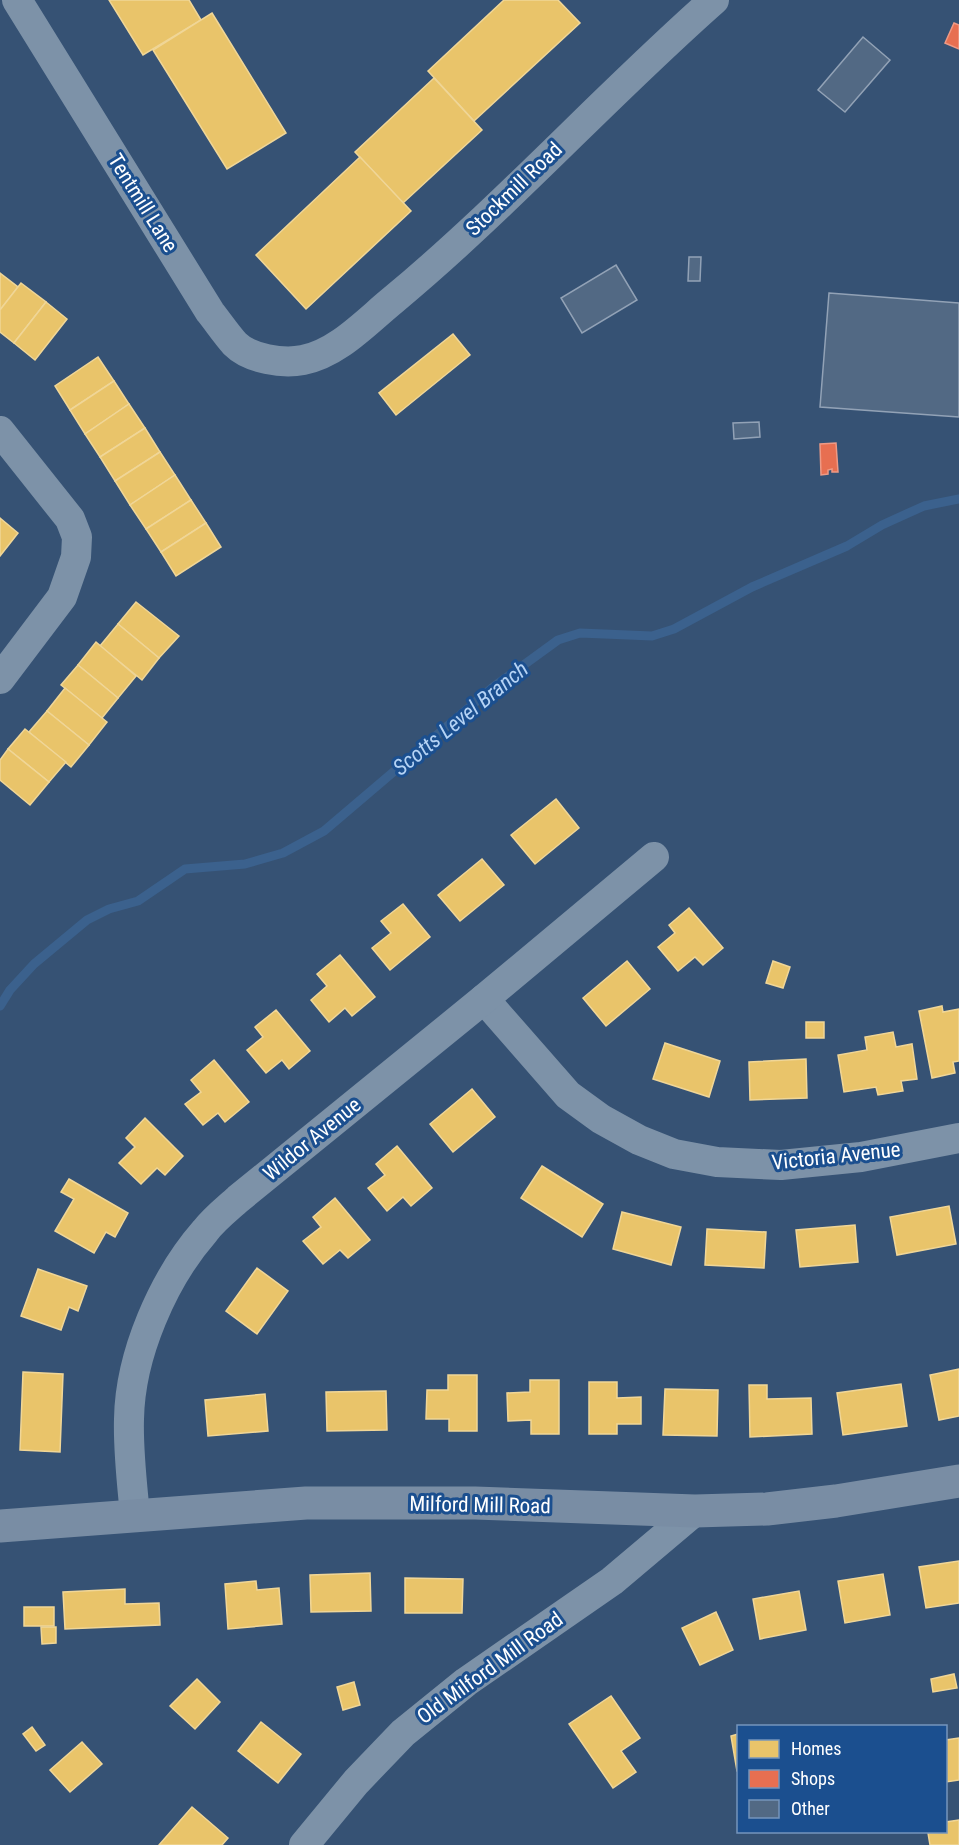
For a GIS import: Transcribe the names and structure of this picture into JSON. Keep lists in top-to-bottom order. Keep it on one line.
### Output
{"streets":{"main road":["Milford Mill Road"],"street":["Stockmill Road","Tentmill Lane","Wildor Avenue","Victoria Avenue","Old Milford Mill Road"]},"crossings":[["Stockmill Road","Tentmill Lane"],["Wildor Avenue","Victoria Avenue"],["Wildor Avenue","Milford Mill Road"],["Milford Mill Road","Old Milford Mill Road"]],"water":["Scotts Level Branch"],"legend":["Homes","Shops","Other"]}
